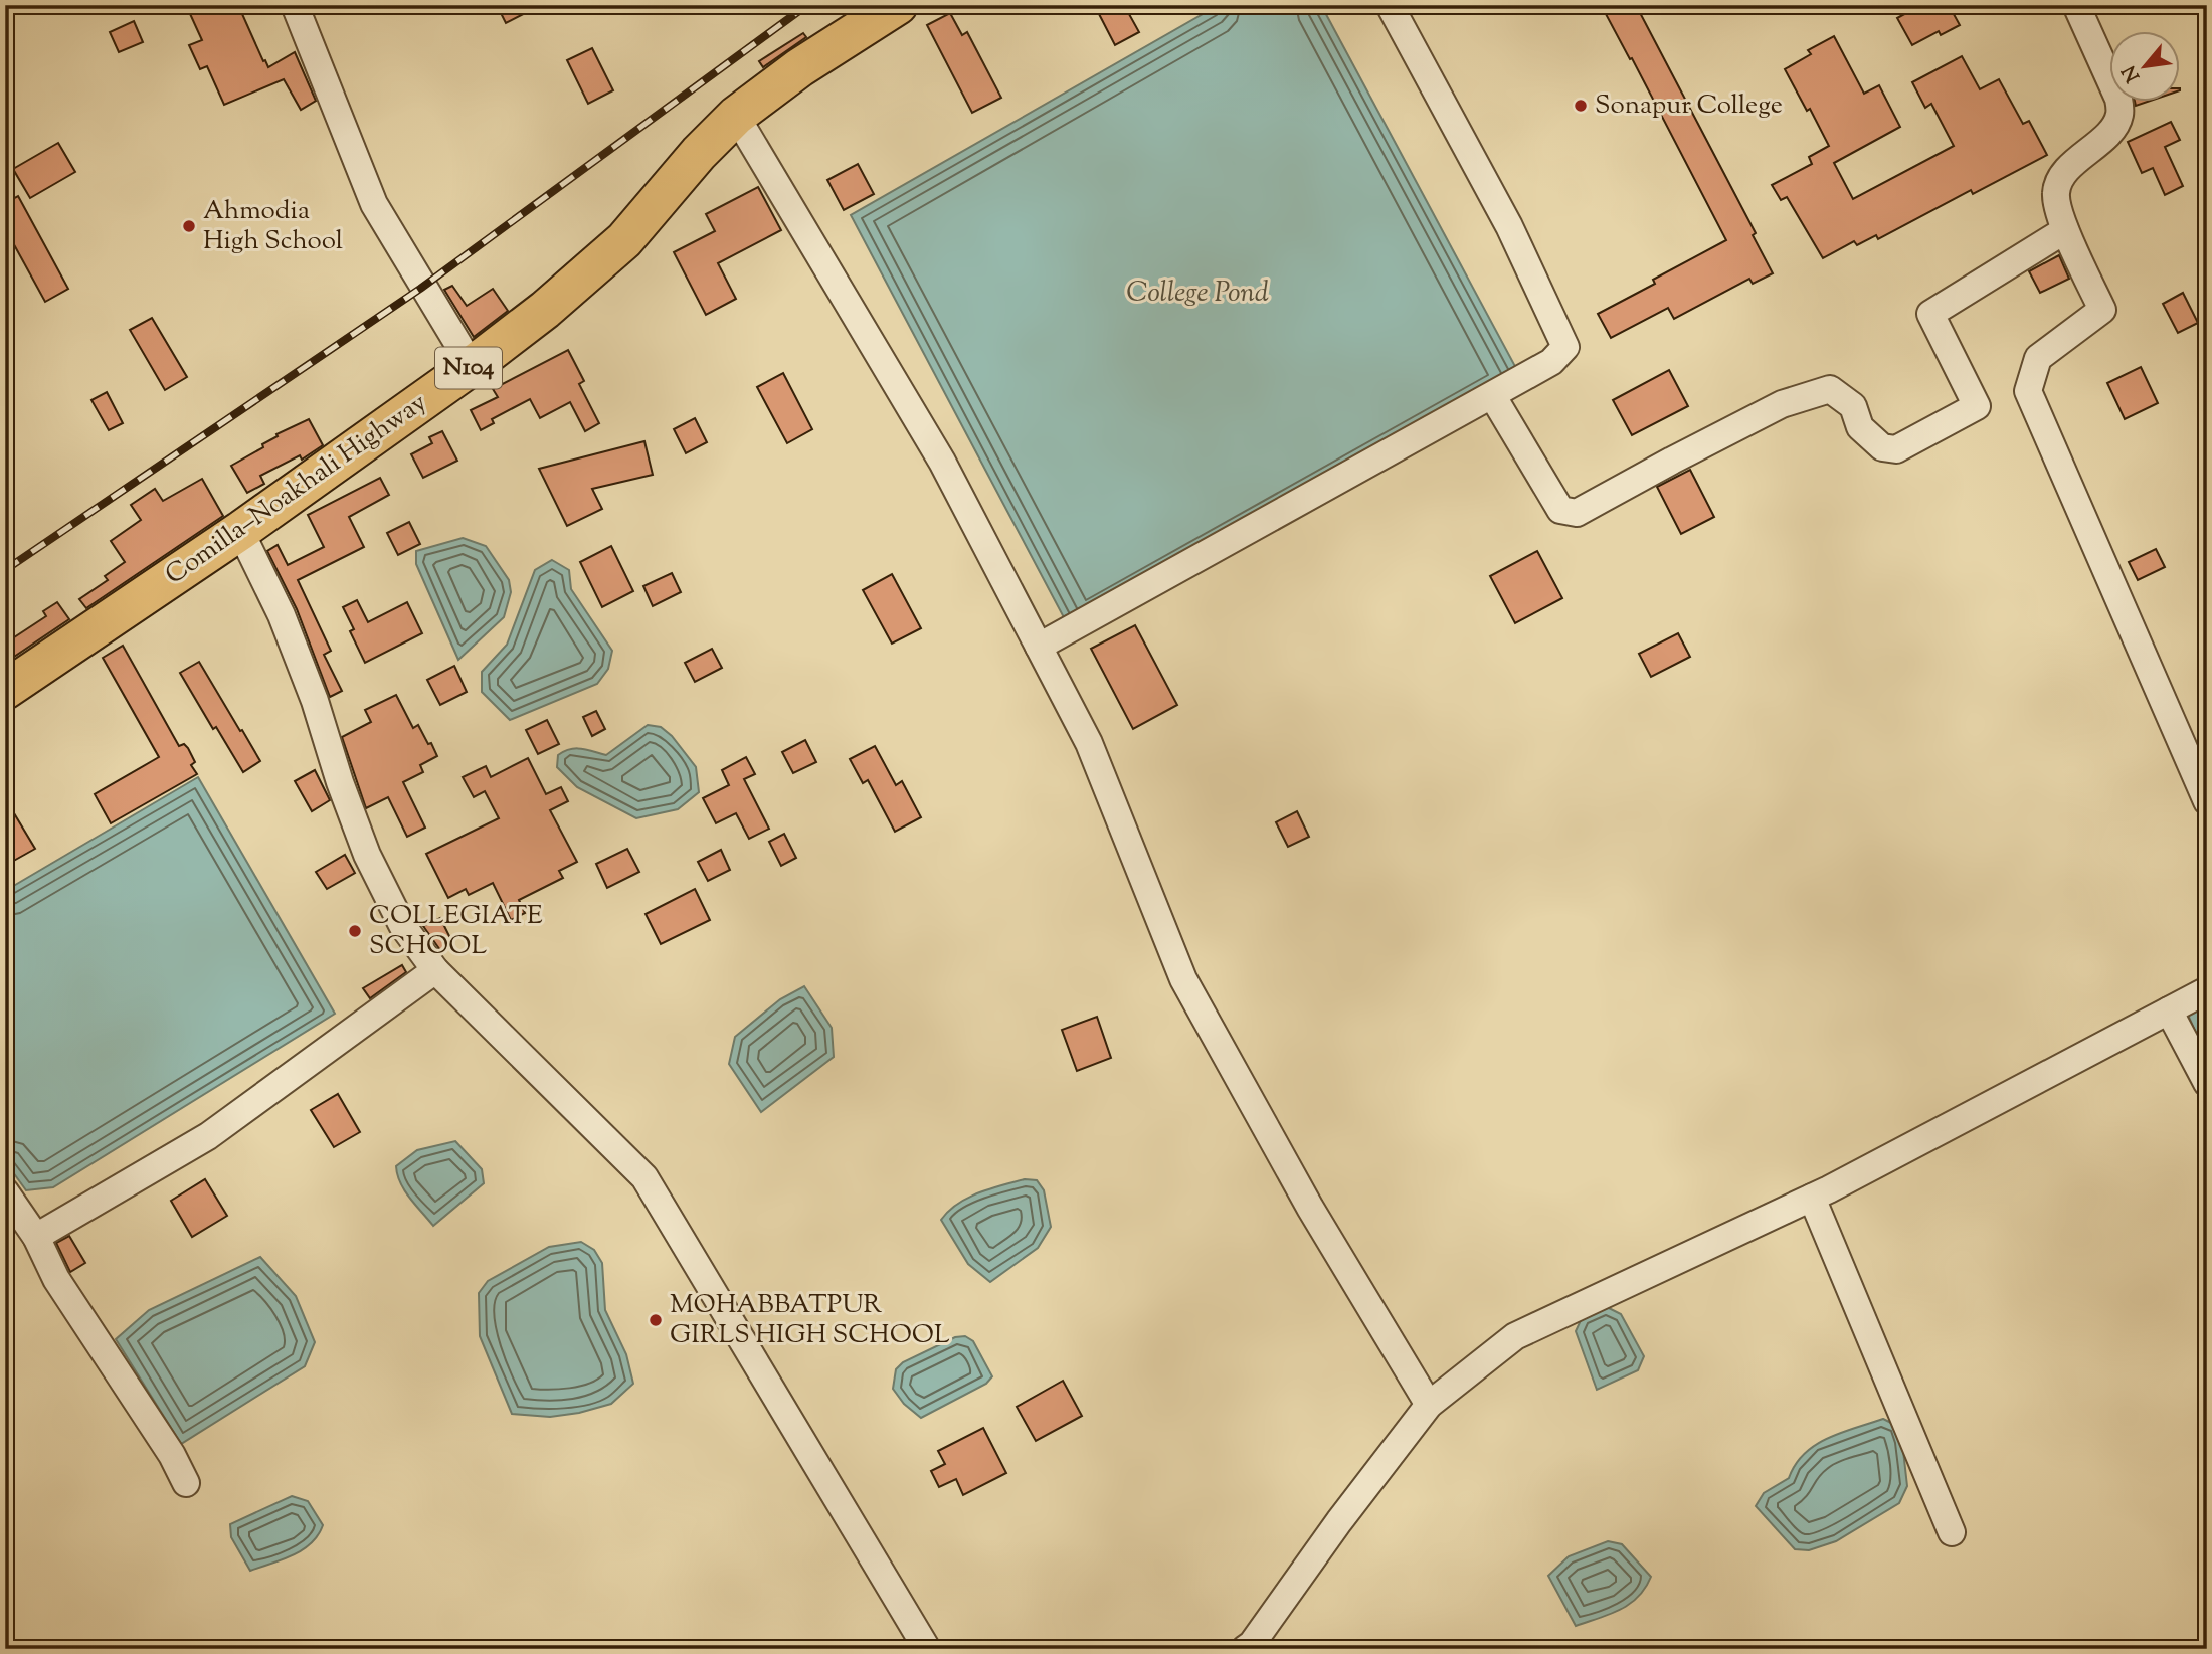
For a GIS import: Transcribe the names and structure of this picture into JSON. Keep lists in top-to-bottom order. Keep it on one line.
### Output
{"streets":{"highway":["N104","Comilla–Noakhali Highway"]},"water":["College Pond"],"places":["Sonapur College","Ahmodia High School","COLLEGIATE SCHOOL","MOHABBATPUR GIRLS HIGH SCHOOL"],"north":"bottom left"}
